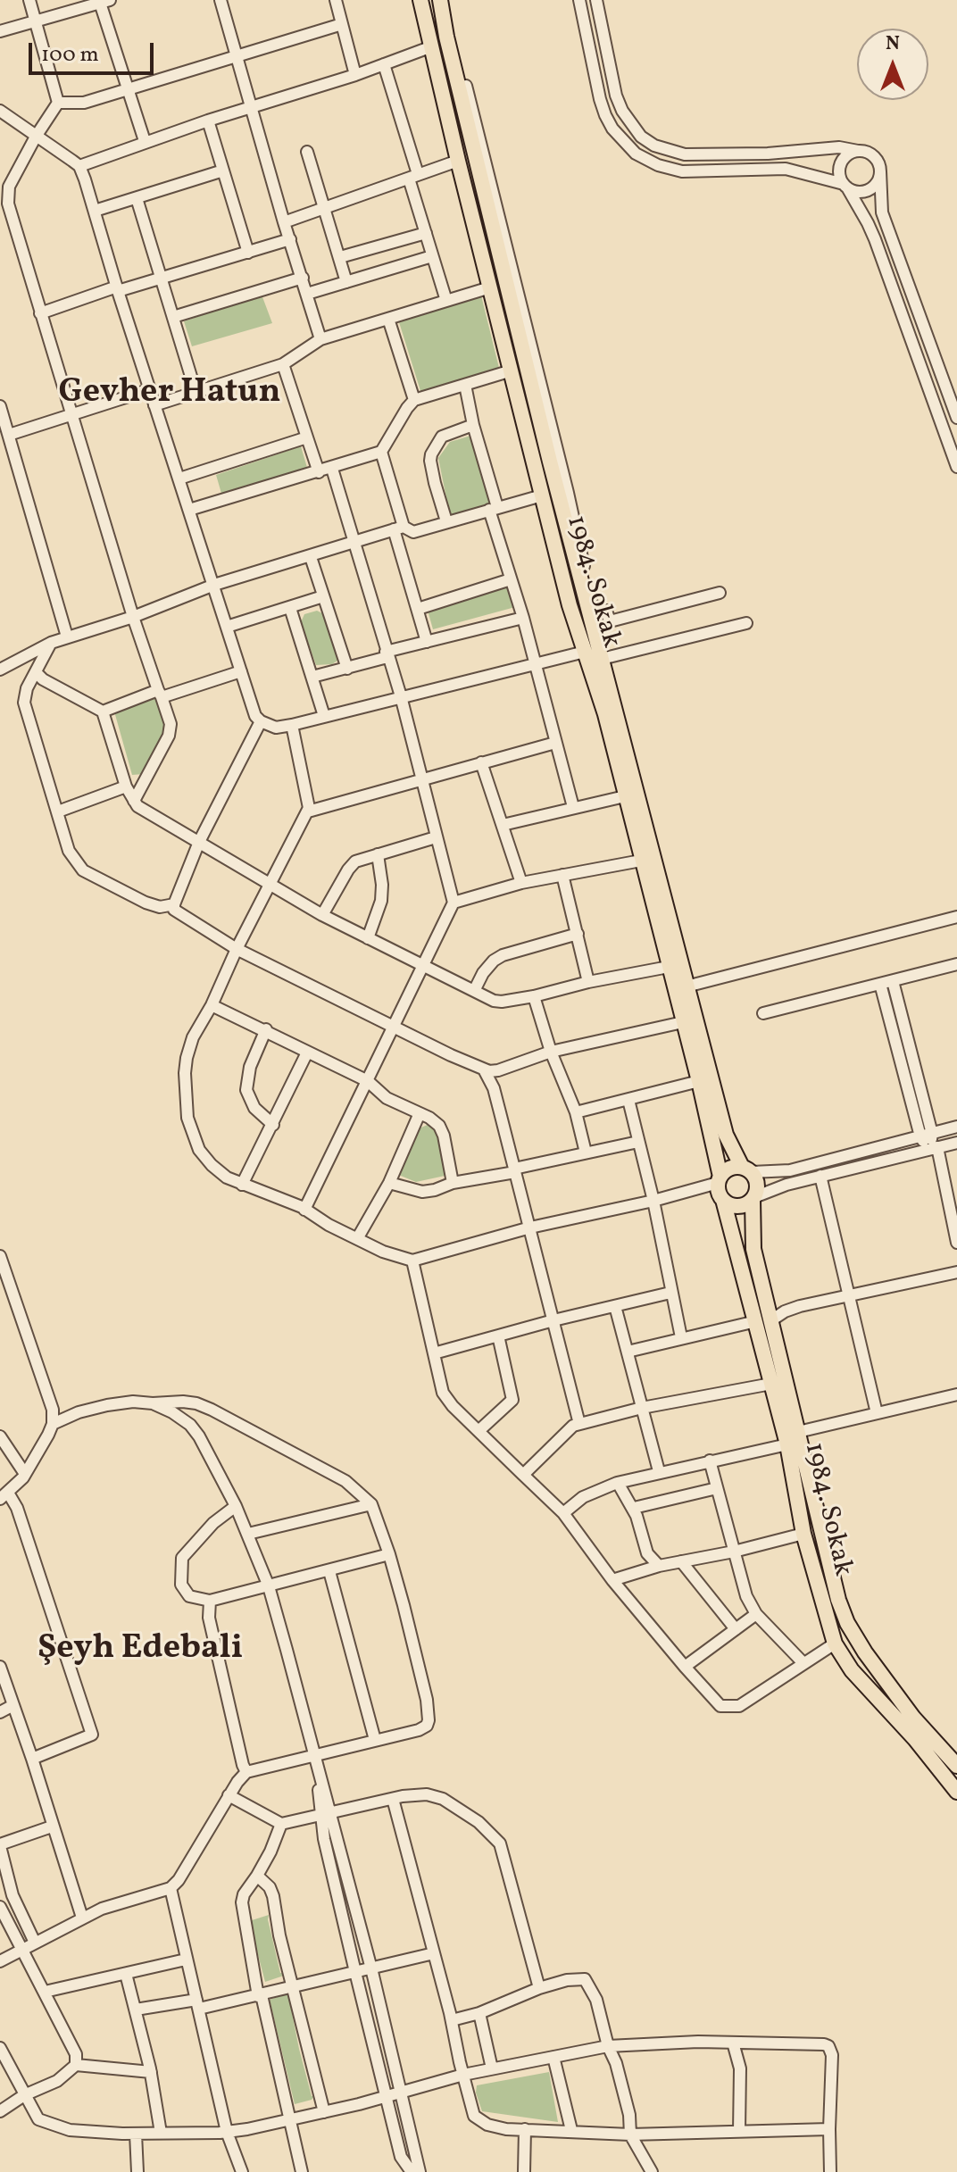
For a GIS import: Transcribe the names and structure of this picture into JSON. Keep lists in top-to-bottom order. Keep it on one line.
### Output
{"streets":{"main road":["1984. Sokak"]},"districts":["Gevher Hatun","Şeyh Edebali"],"scale_bar":"100 m","north":"top"}
